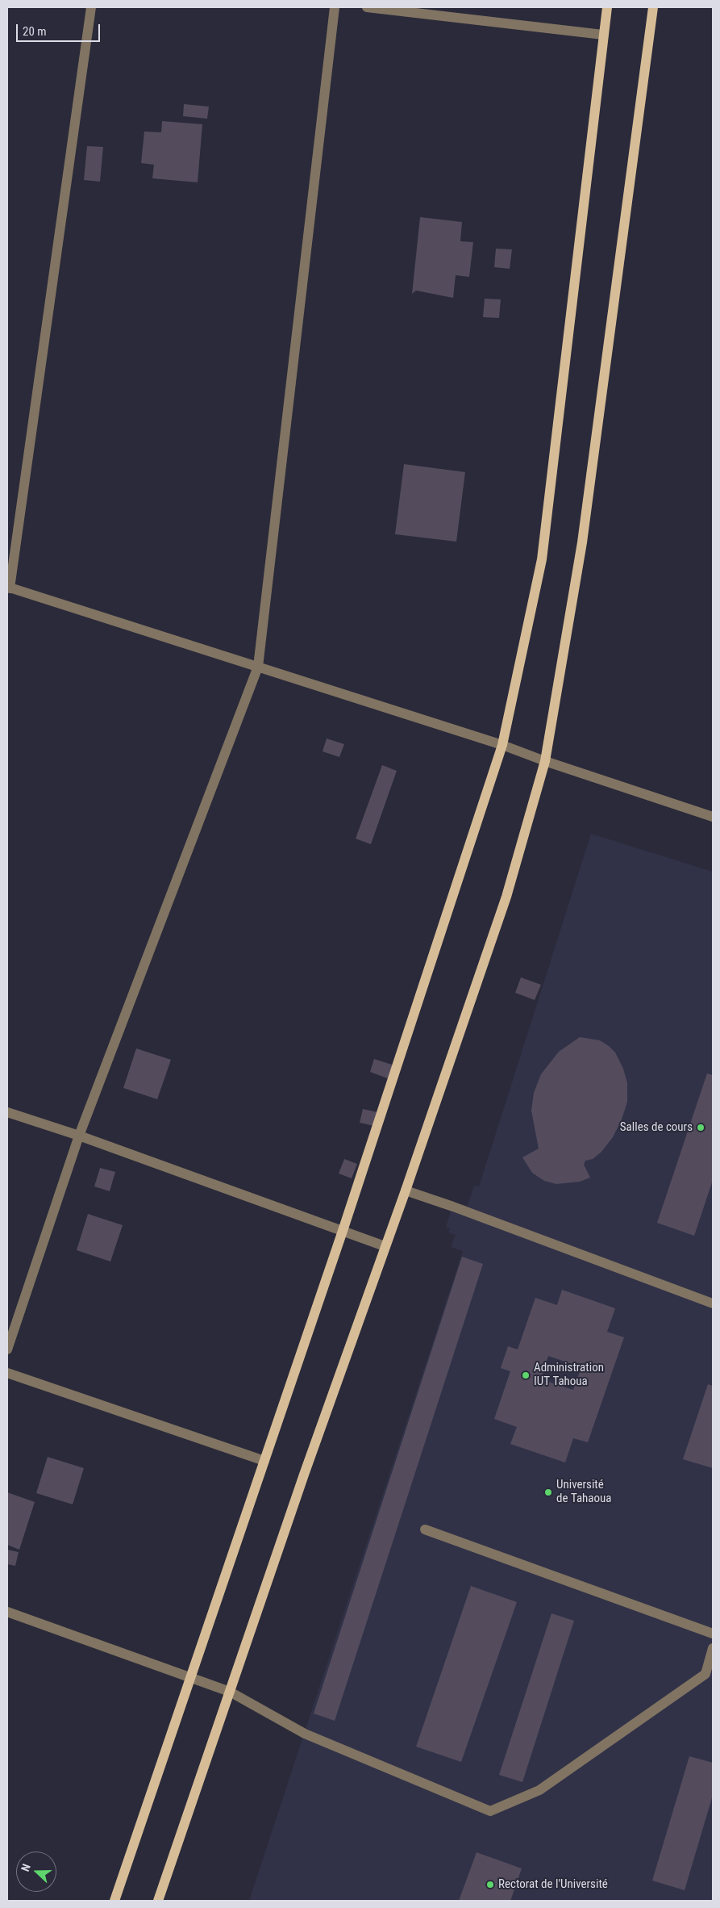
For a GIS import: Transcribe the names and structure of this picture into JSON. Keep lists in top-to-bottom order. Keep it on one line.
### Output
{"places":["Salles de cours","Administration IUT Tahoua","Université de Tahaoua","Rectorat de l'Université"],"scale_bar":"20 m","north":"left"}
